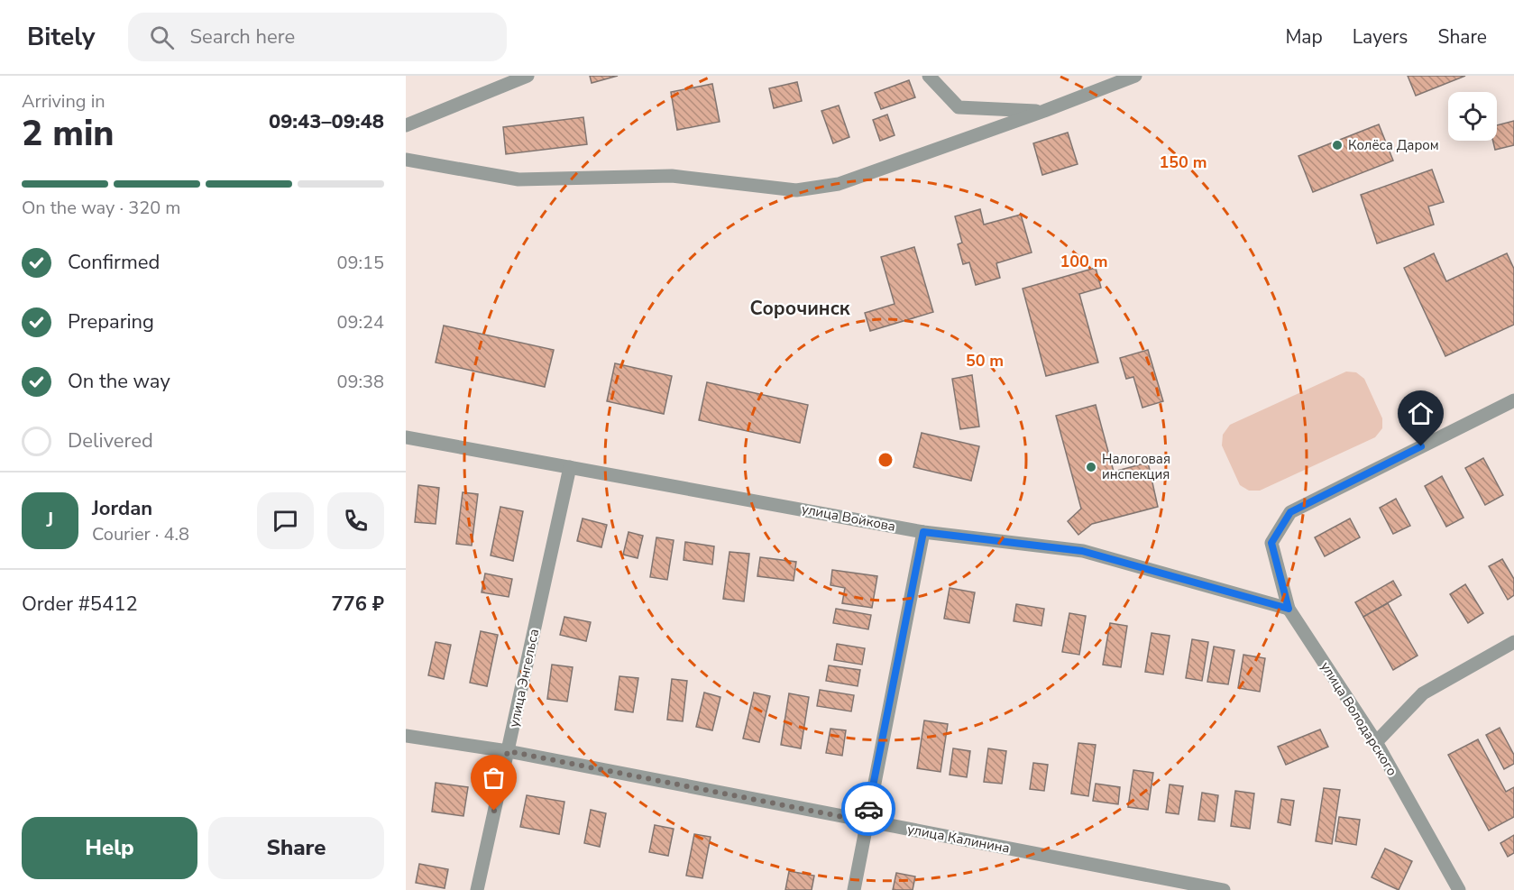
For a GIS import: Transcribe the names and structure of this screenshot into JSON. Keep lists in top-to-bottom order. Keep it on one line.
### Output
{"streets":{"street":["улица Войкова","улица Энгельса","улица Володарского","улица Калинина"]},"crossings":[["улица Войкова","улица Энгельса"],["улица Войкова","улица Володарского"],["улица Энгельса","улица Калинина"]],"districts":["Сорочинск"],"places":["Колёса Даром","Налоговая инспекция"],"page":{"header":"Bitely","search":"Search here","nav":["Map","Layers","Share"],"heading":["2 min","Arriving in","09:43–09:48"],"panel":["Jordan","Courier · 4.8","Order #5412","776 ₽"],"bar":"On the way · 320 m","list":[["Confirmed","09:15"],["Preparing","09:24"],["On the way","09:38"],"Delivered"],"round":"J","buttons":["Help","Share"]},"rings":["150 m","100 m","50 m"]}
